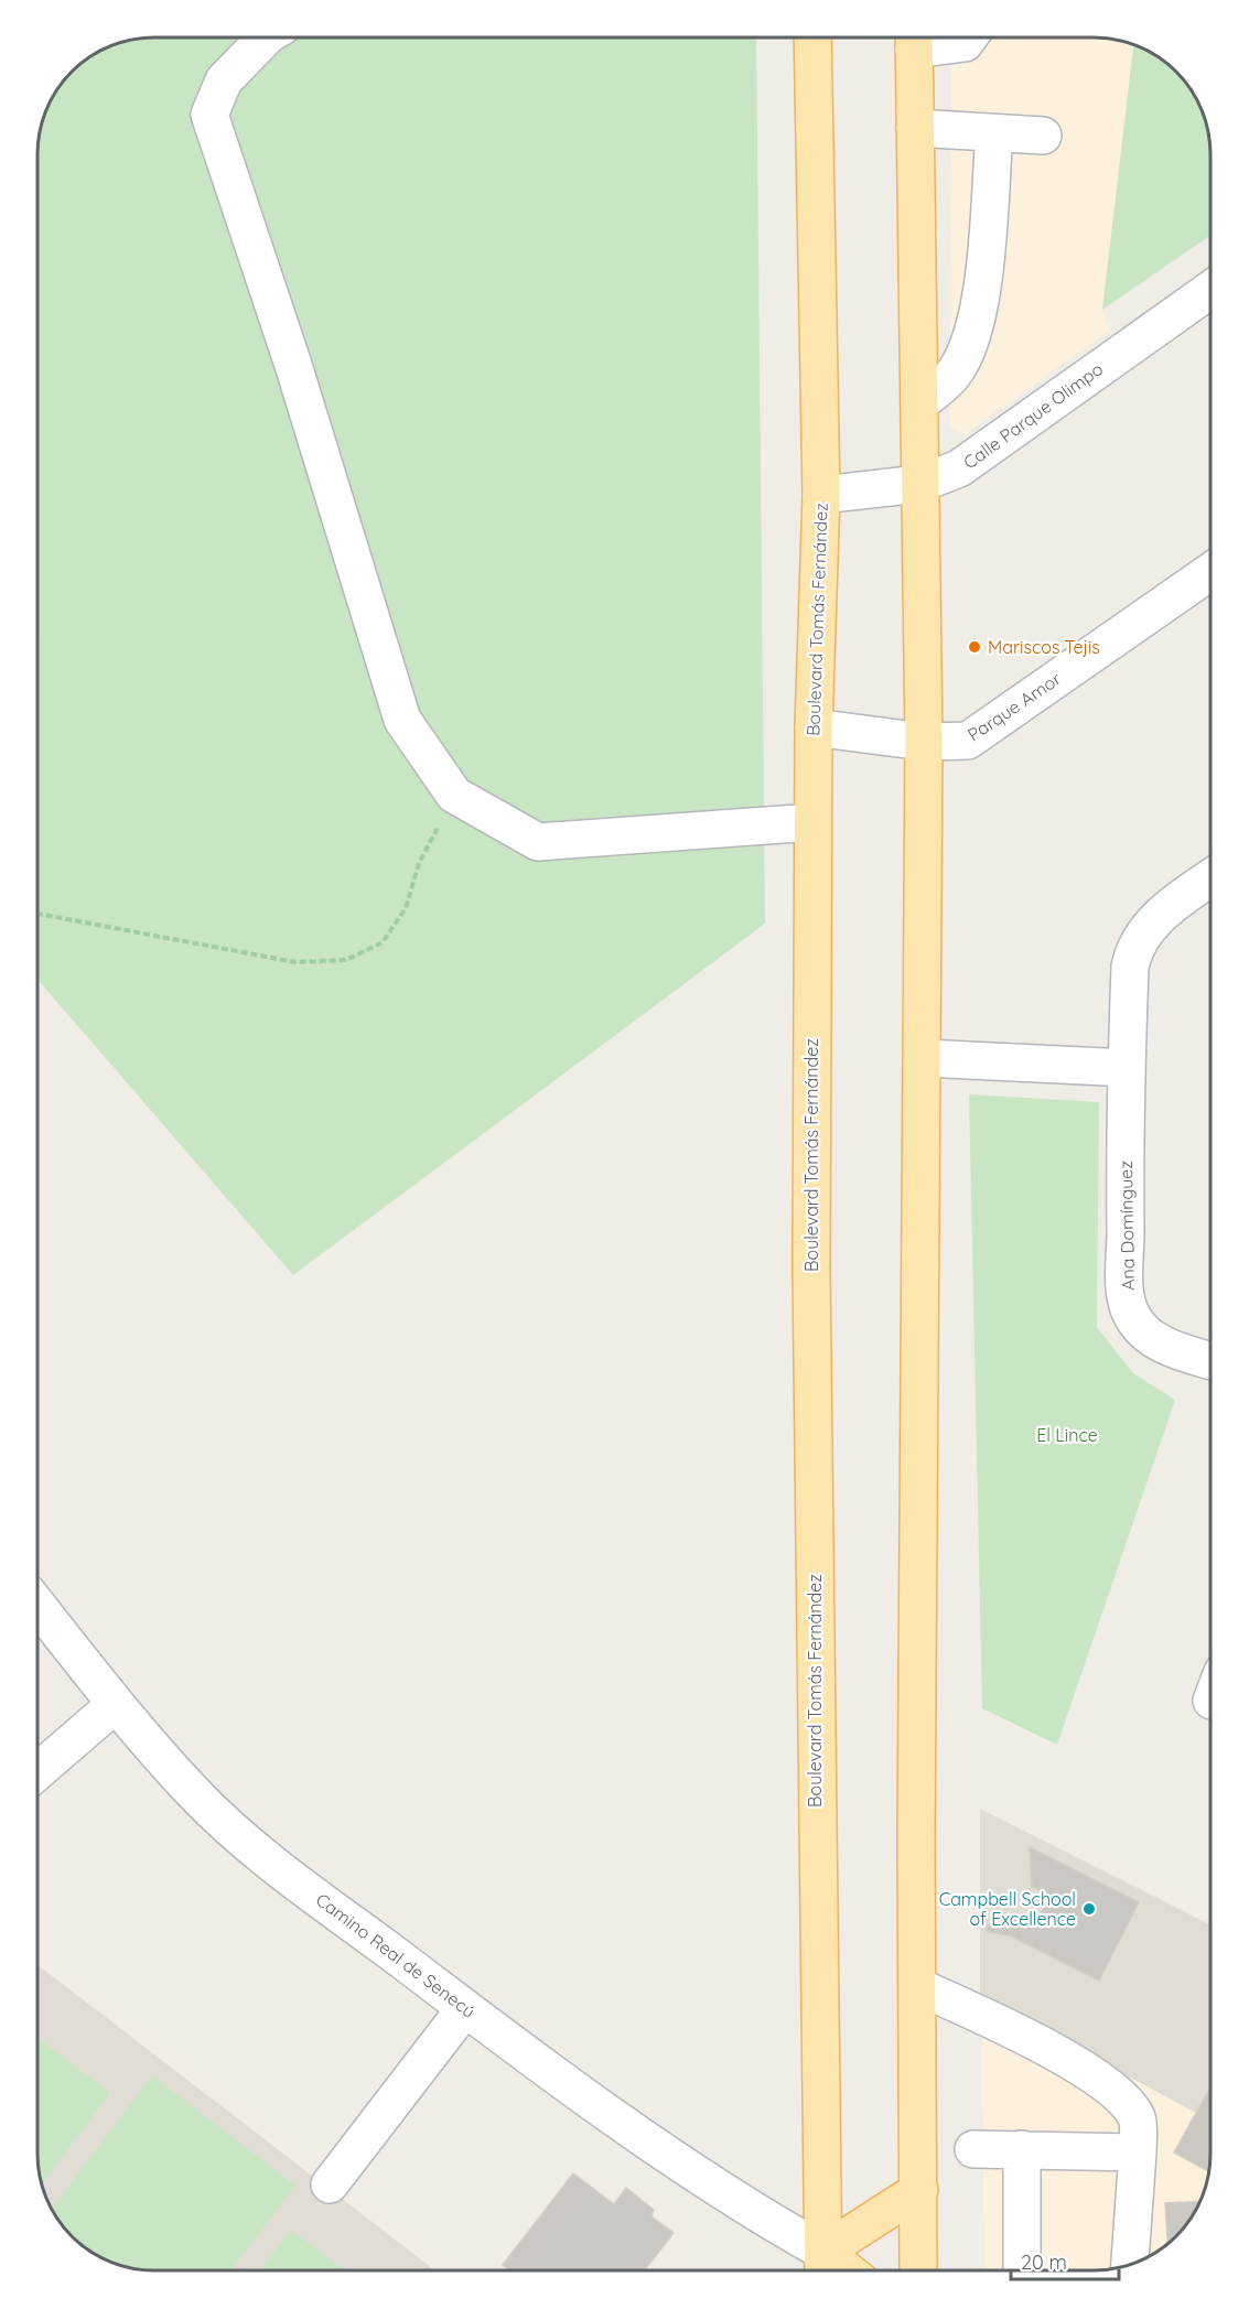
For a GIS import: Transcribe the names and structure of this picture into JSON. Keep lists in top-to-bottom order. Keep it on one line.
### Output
{"streets":{"main road":["Boulevard Tomás Fernández"],"street":["Calle Parque Olimpo","Parque Amor","Ana Domínguez","Camino Real de Senecú"]},"crossings":[["Calle Parque Olimpo","Boulevard Tomás Fernández"],["Boulevard Tomás Fernández","Parque Amor"],["Boulevard Tomás Fernández","Camino Real de Senecú"]],"parks":["El Lince"],"places":["Mariscos Tejis","Campbell School of Excellence"],"scale_bar":"20 m"}
